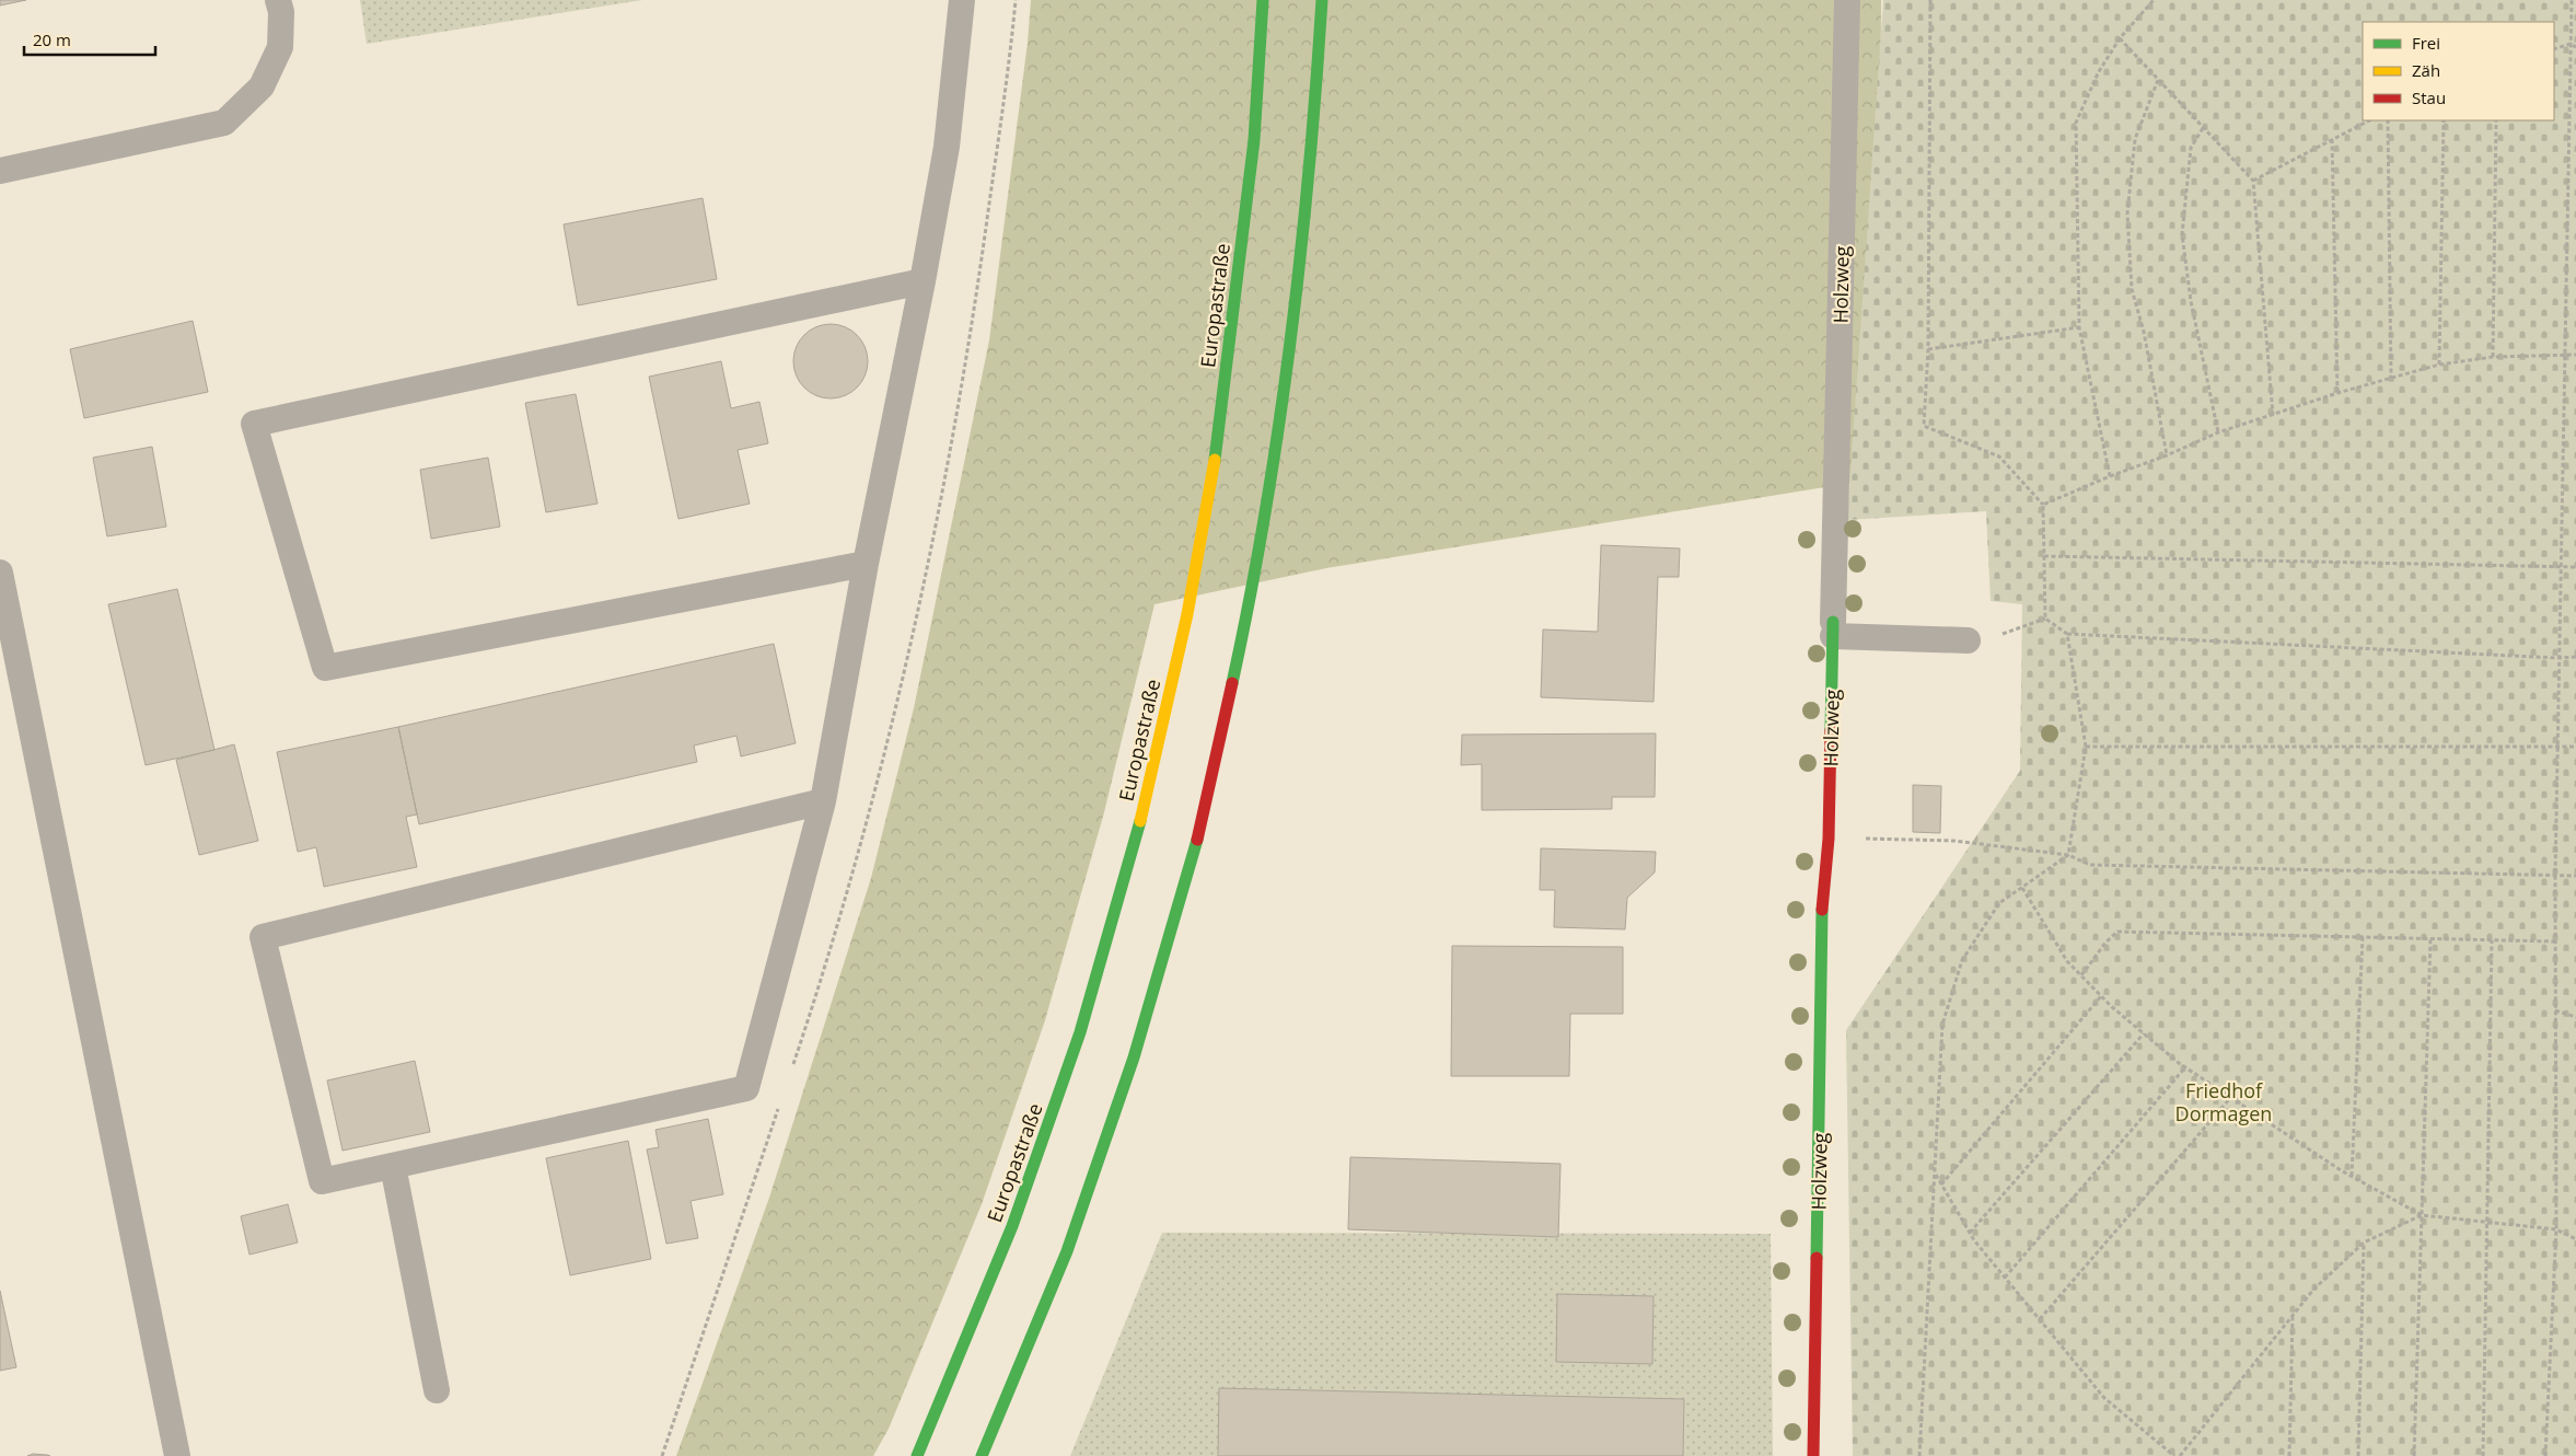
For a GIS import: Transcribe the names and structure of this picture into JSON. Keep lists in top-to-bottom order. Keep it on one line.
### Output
{"streets":{"main road":["Holzweg","Europastraße"]},"parks":["Friedhof Dormagen"],"legend":["Frei","Zäh","Stau"],"scale_bar":"20 m"}
